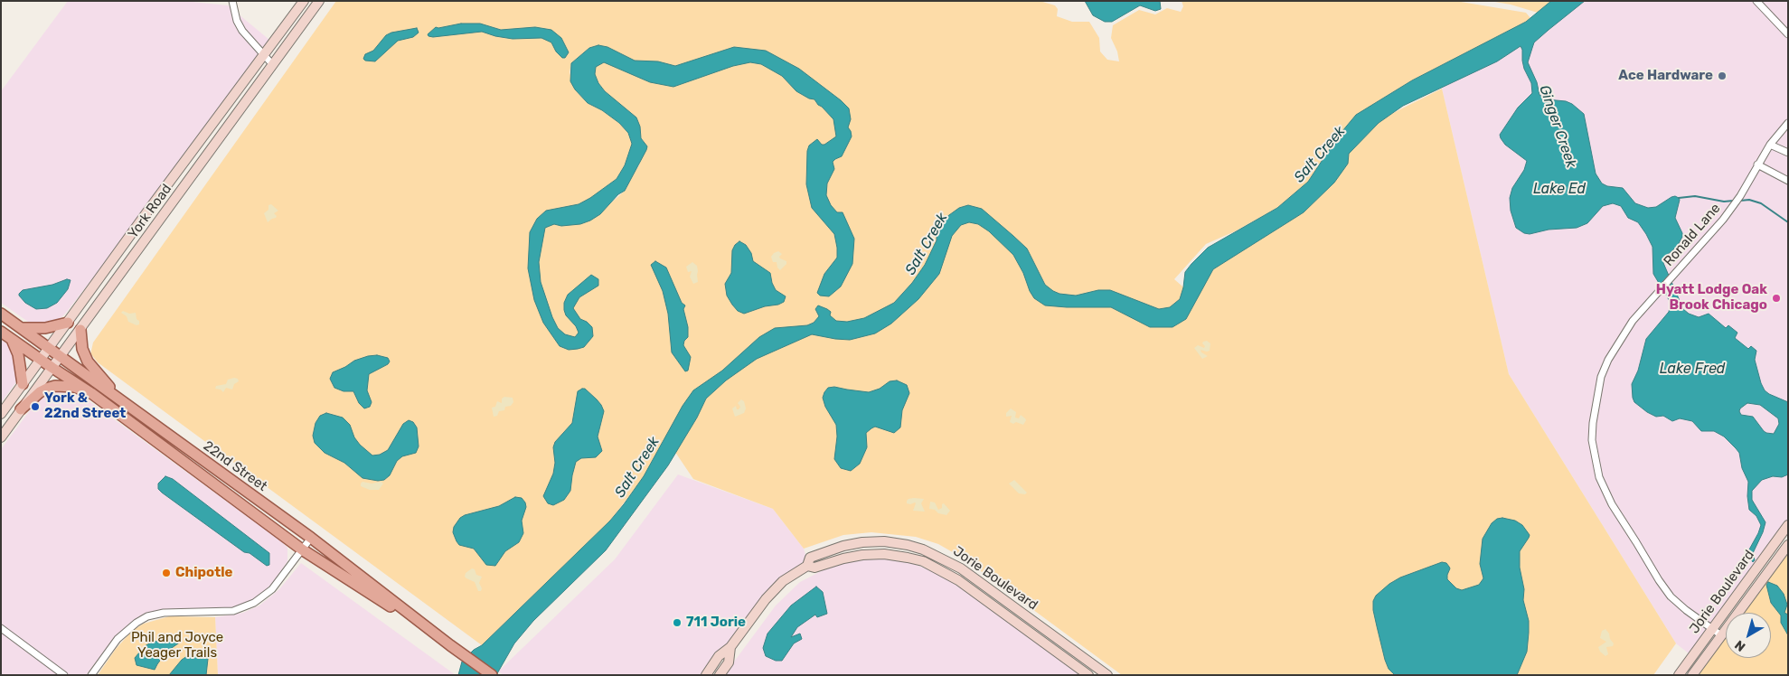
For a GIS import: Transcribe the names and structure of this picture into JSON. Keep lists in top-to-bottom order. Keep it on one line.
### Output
{"streets":{"main road":["York Road","22nd Street","Jorie Boulevard"],"street":["Ronald Lane"]},"crossings":[["York Road","22nd Street"],["Ronald Lane","Jorie Boulevard"]],"water":["Ginger Creek","Salt Creek","Lake Ed","Lake Fred"],"parks":["Phil and Joyce Yeager Trails"],"places":["Ace Hardware","Hyatt Lodge Oak Brook Chicago","York & 22nd Street","Chipotle","711 Jorie"],"north":"bottom left"}
